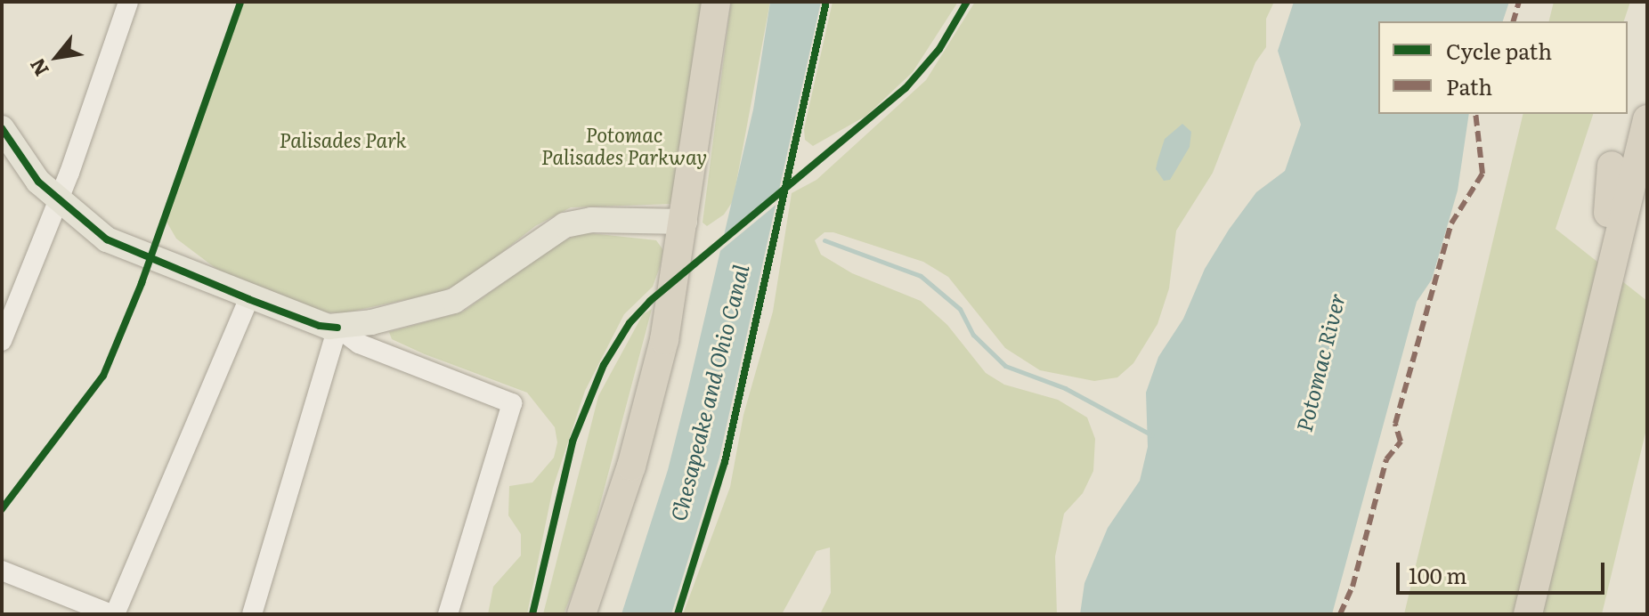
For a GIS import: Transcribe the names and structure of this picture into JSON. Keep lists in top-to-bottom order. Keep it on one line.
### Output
{"water":["Potomac River","Chesapeake and Ohio Canal"],"parks":["Potomac Palisades Parkway","Palisades Park"],"legend":["Cycle path","Path"],"scale_bar":"100 m","north":"bottom left"}
